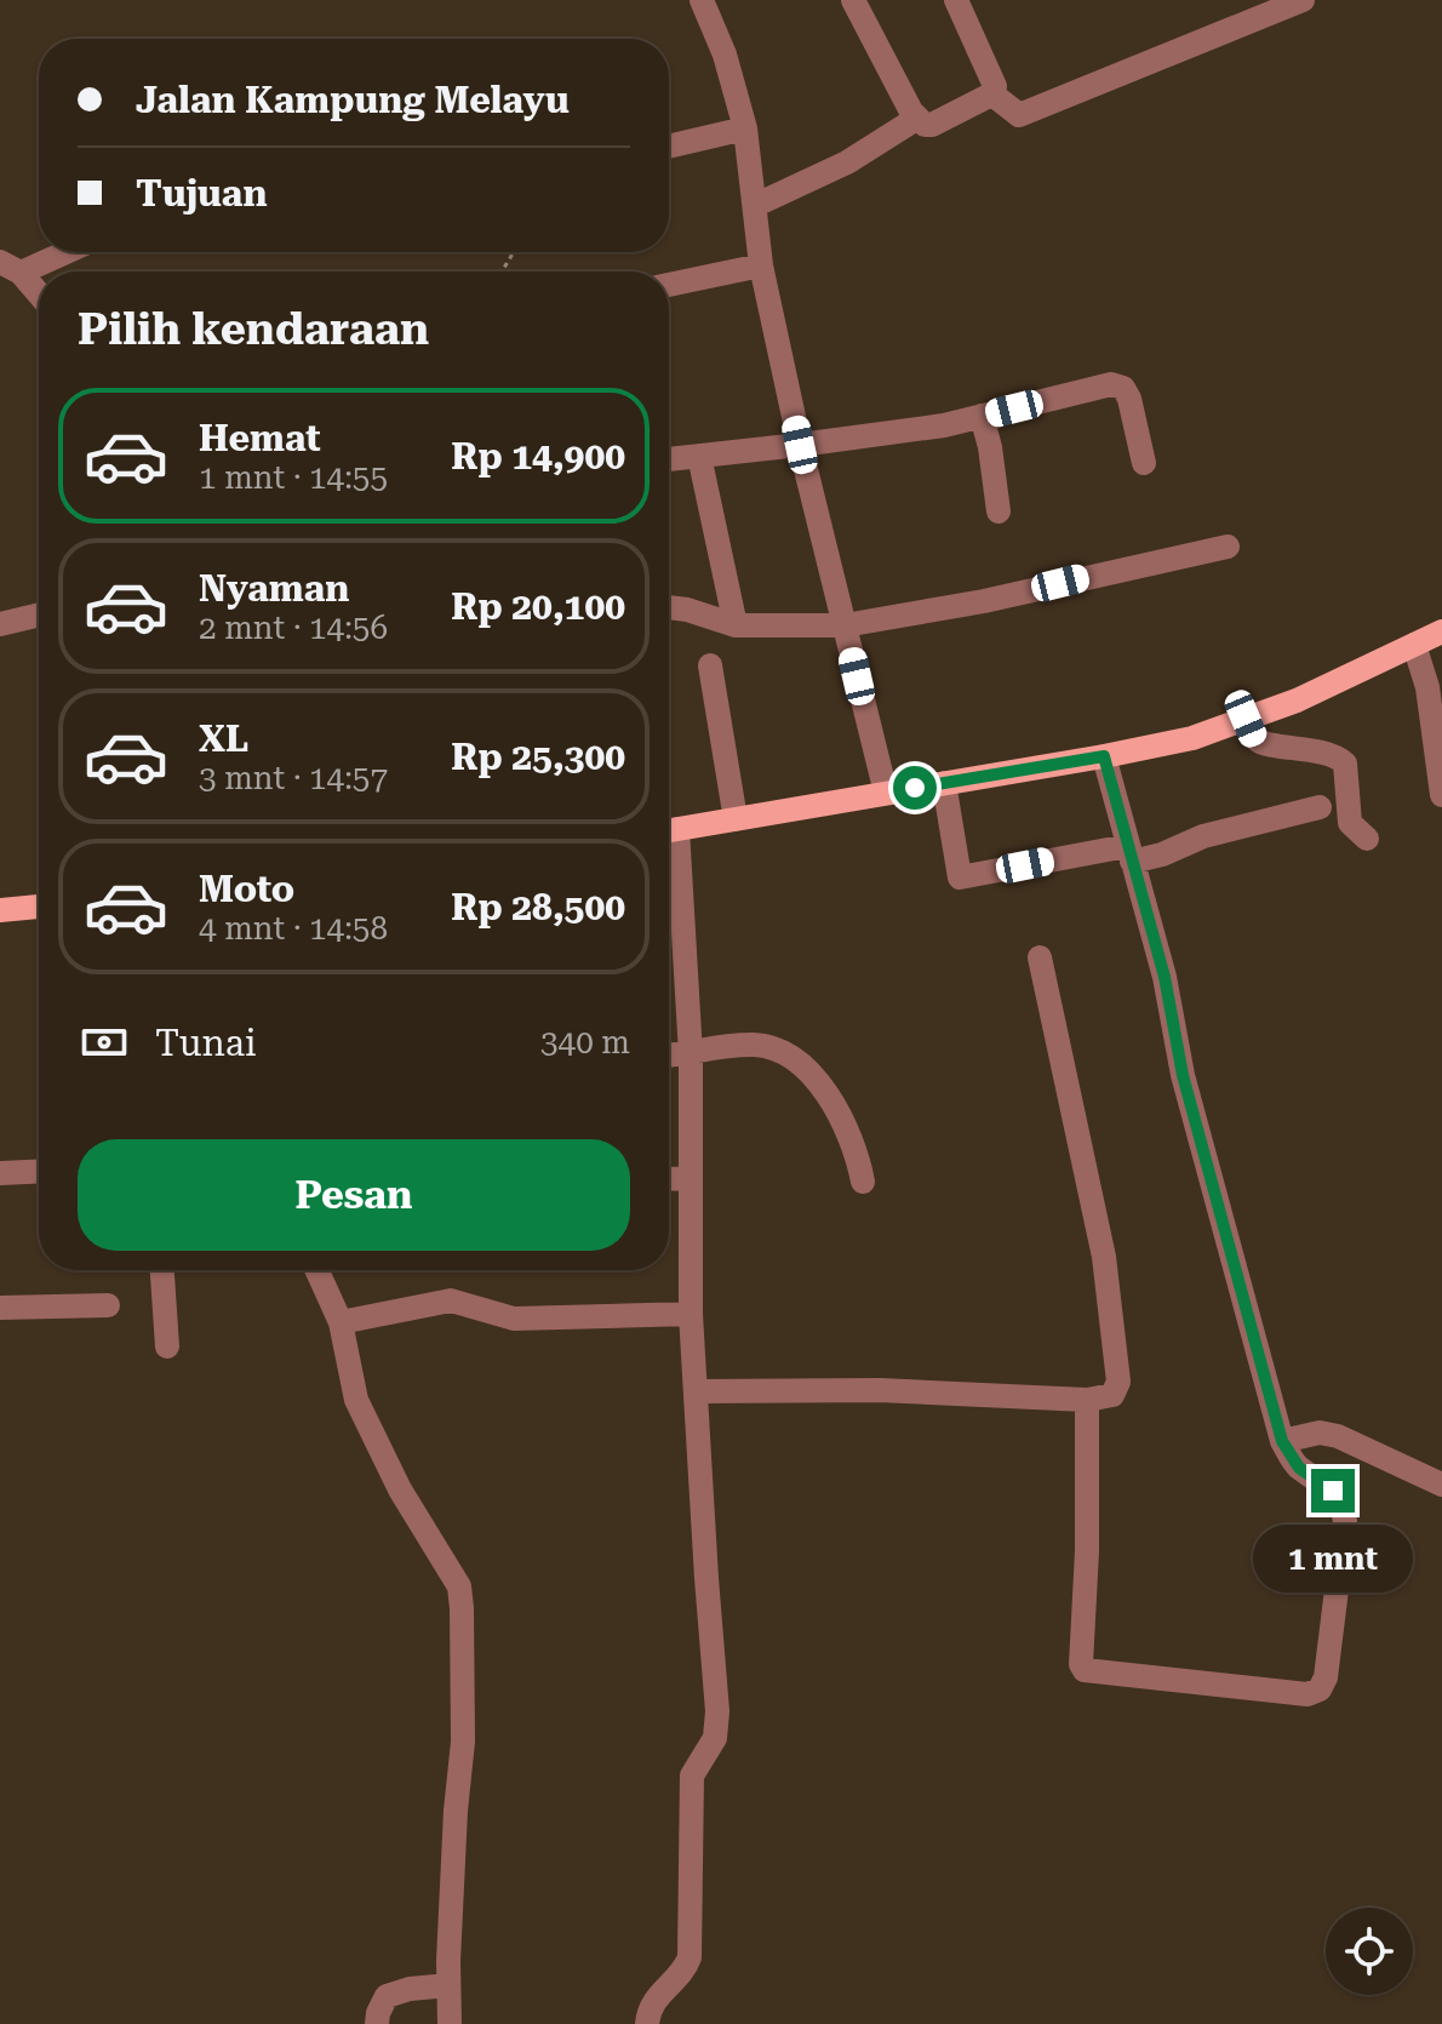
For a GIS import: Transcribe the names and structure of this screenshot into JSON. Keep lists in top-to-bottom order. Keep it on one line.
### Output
{"page":{"banner":["Jalan Kampung Melayu","Tujuan"],"heading":"Pilih kendaraan","list":[{"name":"Hemat","note":"1 mnt · 14:55","value":"Rp 14,900"},{"name":"Nyaman","note":"2 mnt · 14:56","value":"Rp 20,100"},{"name":"XL","note":"3 mnt · 14:57","value":"Rp 25,300"},{"name":"Moto","note":"4 mnt · 14:58","value":"Rp 28,500"}],"pay":["Tunai","340 m"],"buttons":"Pesan","bubble":"1 mnt"}}
